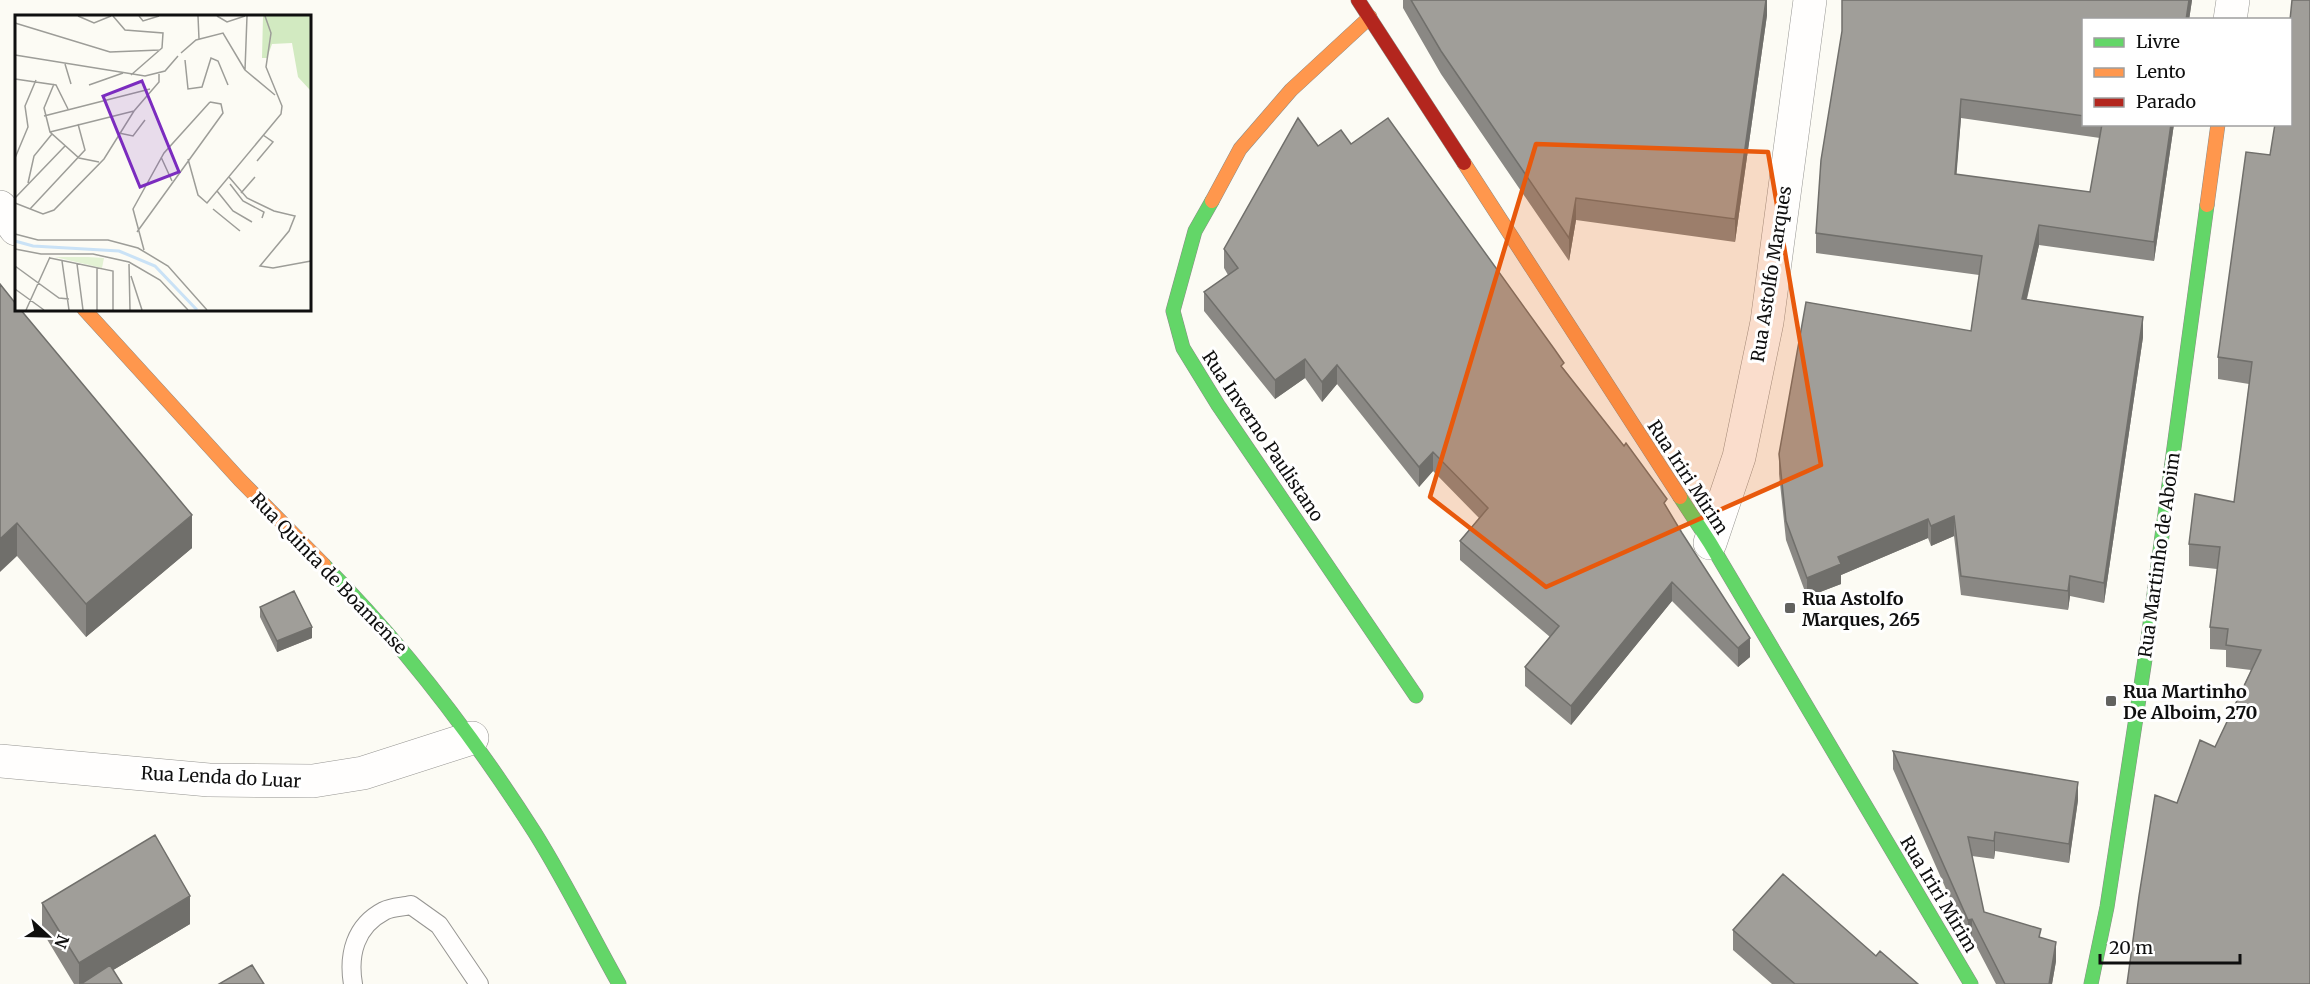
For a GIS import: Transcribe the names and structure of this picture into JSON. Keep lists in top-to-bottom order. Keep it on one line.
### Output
{"streets":{"street":["Rua Astolfo Marques","Rua Inverno Paulistano","Rua Iriri Mirim","Rua Martinho de Aboim","Rua Quinta de Boamense","Rua Lenda do Luar"]},"crossings":[["Rua Astolfo Marques","Rua Iriri Mirim"],["Rua Inverno Paulistano","Rua Iriri Mirim"],["Rua Quinta de Boamense","Rua Lenda do Luar"]],"places":{"transit":["Rua Astolfo Marques, 265","Rua Martinho De Alboim, 270"]},"legend":["Livre","Lento","Parado"],"scale_bar":"20 m","north":"right"}
